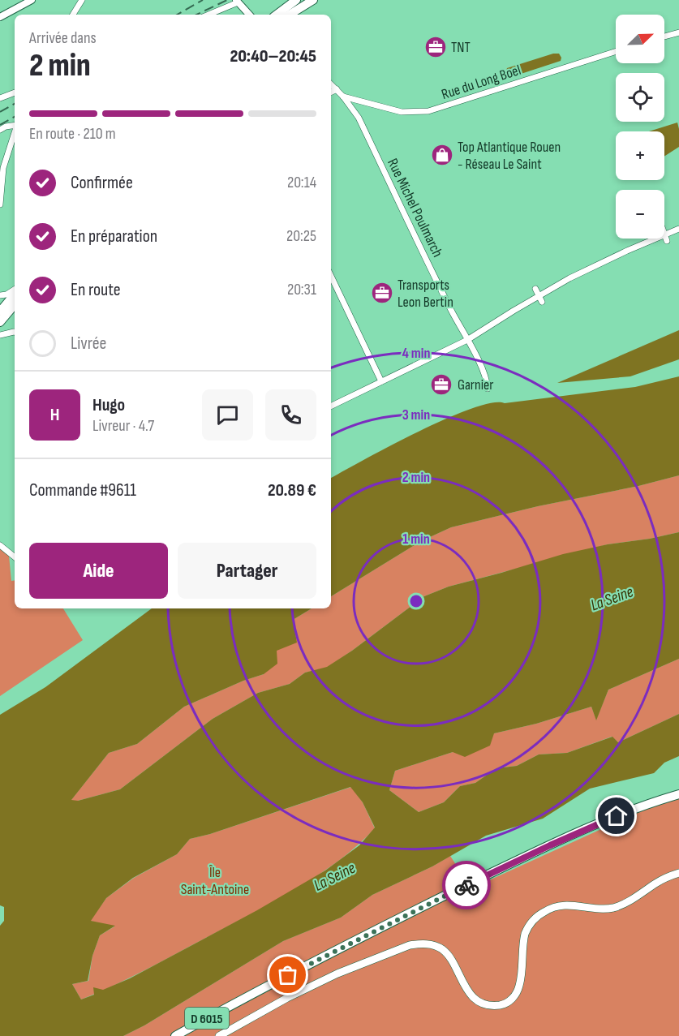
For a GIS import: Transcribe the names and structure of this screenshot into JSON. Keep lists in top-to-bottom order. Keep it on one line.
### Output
{"streets":{"main road":["D 6015"],"street":["Rue du Long Boel","Rue Michel Poulmarch"]},"crossings":[["Rue du Long Boel","Rue Michel Poulmarch"]],"water":["La Seine"],"parks":["Île Saint-Antoine"],"places":{"office":["TNT","Transports Leon Bertin","Garnier"],"shop":["Top Atlantique Rouen - Réseau Le Saint"]},"north":"top right","page":{"map_buttons":["+","−"],"heading":["2 min","Arrivée dans","20:40–20:45"],"panel":["Hugo","Livreur · 4.7","Commande #9611","20.89 €"],"bar":"En route · 210 m","list":[["Confirmée","20:14"],["En préparation","20:25"],["En route","20:31"],"Livrée"],"round":"H","buttons":["Aide","Partager"]},"rings":["4 min","3 min","2 min","1 min"]}
